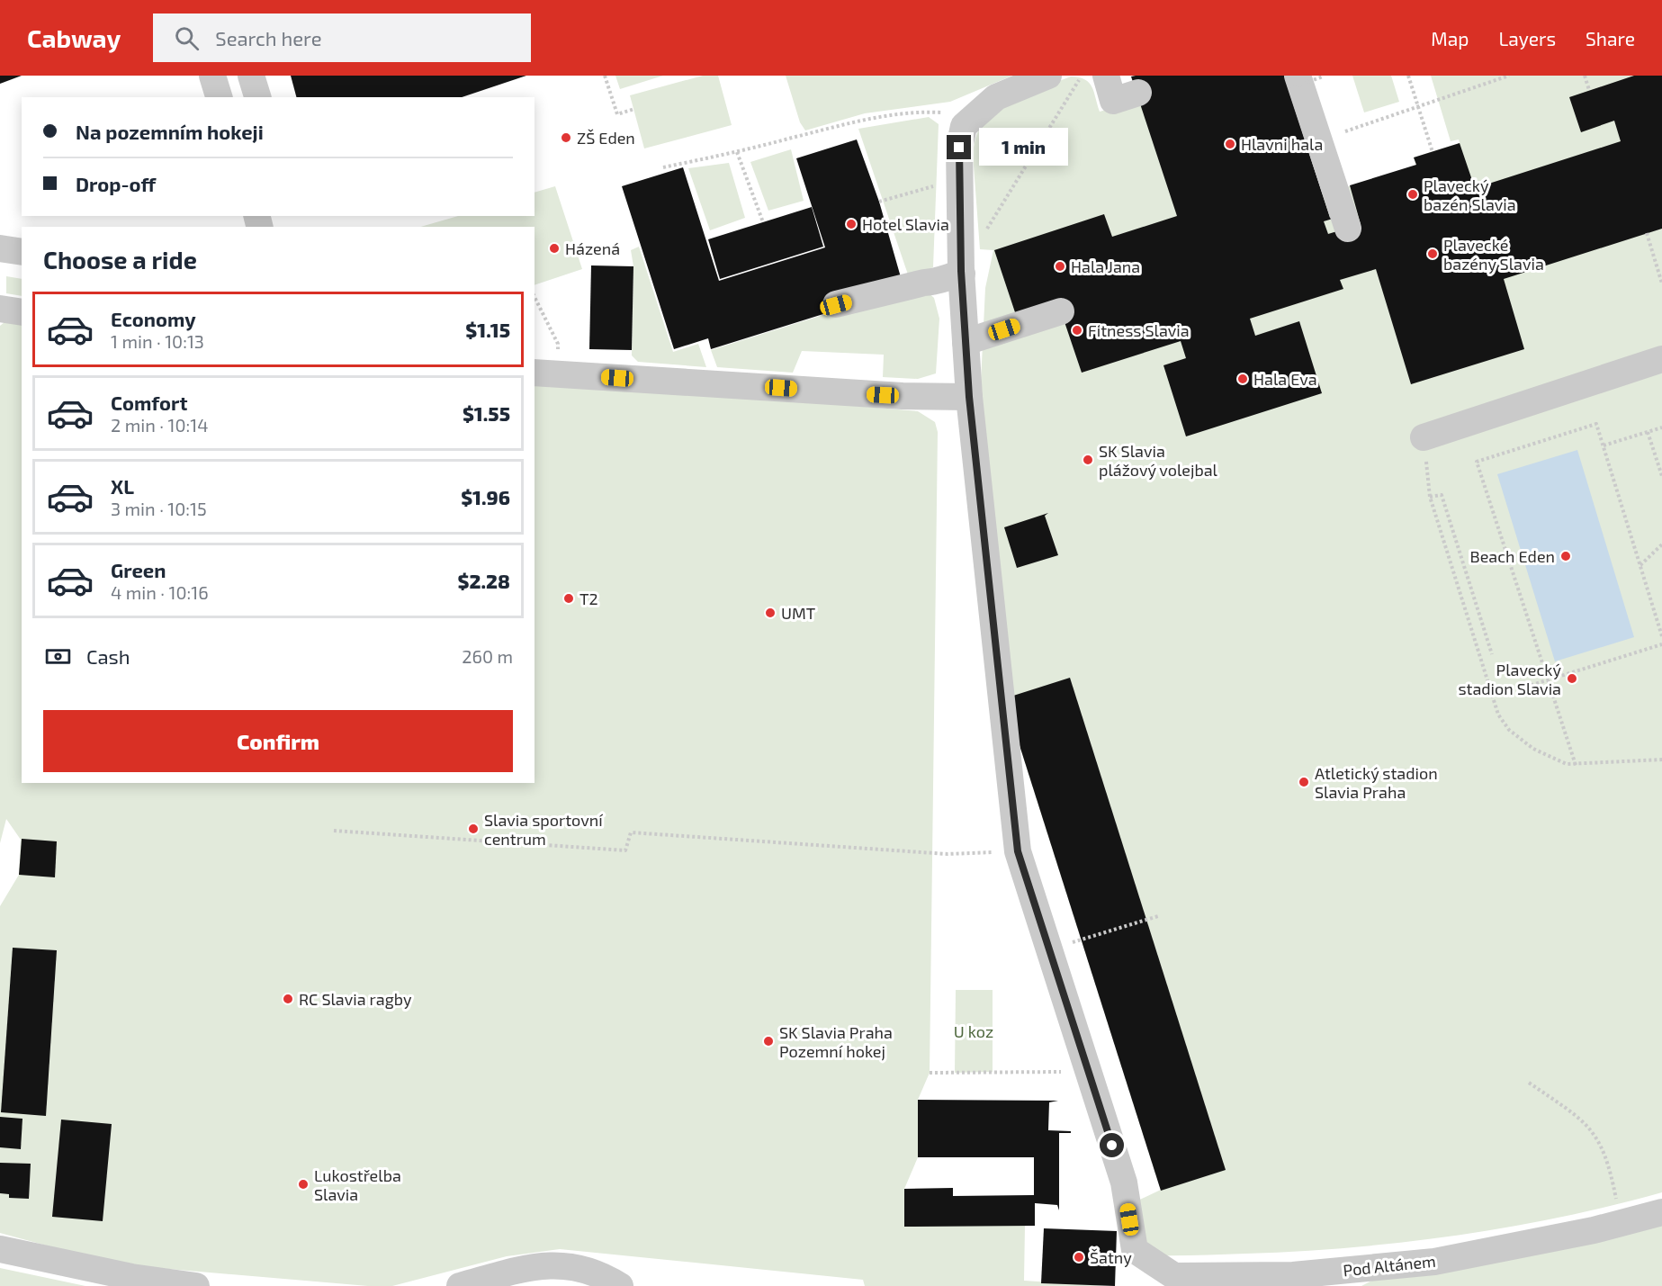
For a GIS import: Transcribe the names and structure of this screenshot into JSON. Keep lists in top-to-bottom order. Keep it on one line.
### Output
{"streets":{"lane":["Pod Altánem"]},"parks":["U koz"],"places":["ZŠ Eden","Hlavni hala","Plavecký bazén Slavia","Hotel Slavia","Házená","Plavecké bazény Slavia","Hala Jana","Fitness Slavia","Hala Eva","SK Slavia plážový volejbal","Beach Eden","T2","UMT","Plavecký stadion Slavia","Atletický stadion Slavia Praha","Slavia sportovní centrum","RC Slavia ragby","SK Slavia Praha Pozemní hokej","Lukostřelba Slavia","Šatny"],"page":{"header":"Cabway","search":"Search here","nav":["Map","Layers","Share"],"banner":["Na pozemním hokeji","Drop-off"],"bubble":"1 min","heading":"Choose a ride","list":[{"name":"Economy","note":"1 min · 10:13","value":"$1.15"},{"name":"Comfort","note":"2 min · 10:14","value":"$1.55"},{"name":"XL","note":"3 min · 10:15","value":"$1.96"},{"name":"Green","note":"4 min · 10:16","value":"$2.28"}],"pay":["Cash","260 m"],"buttons":"Confirm"}}
